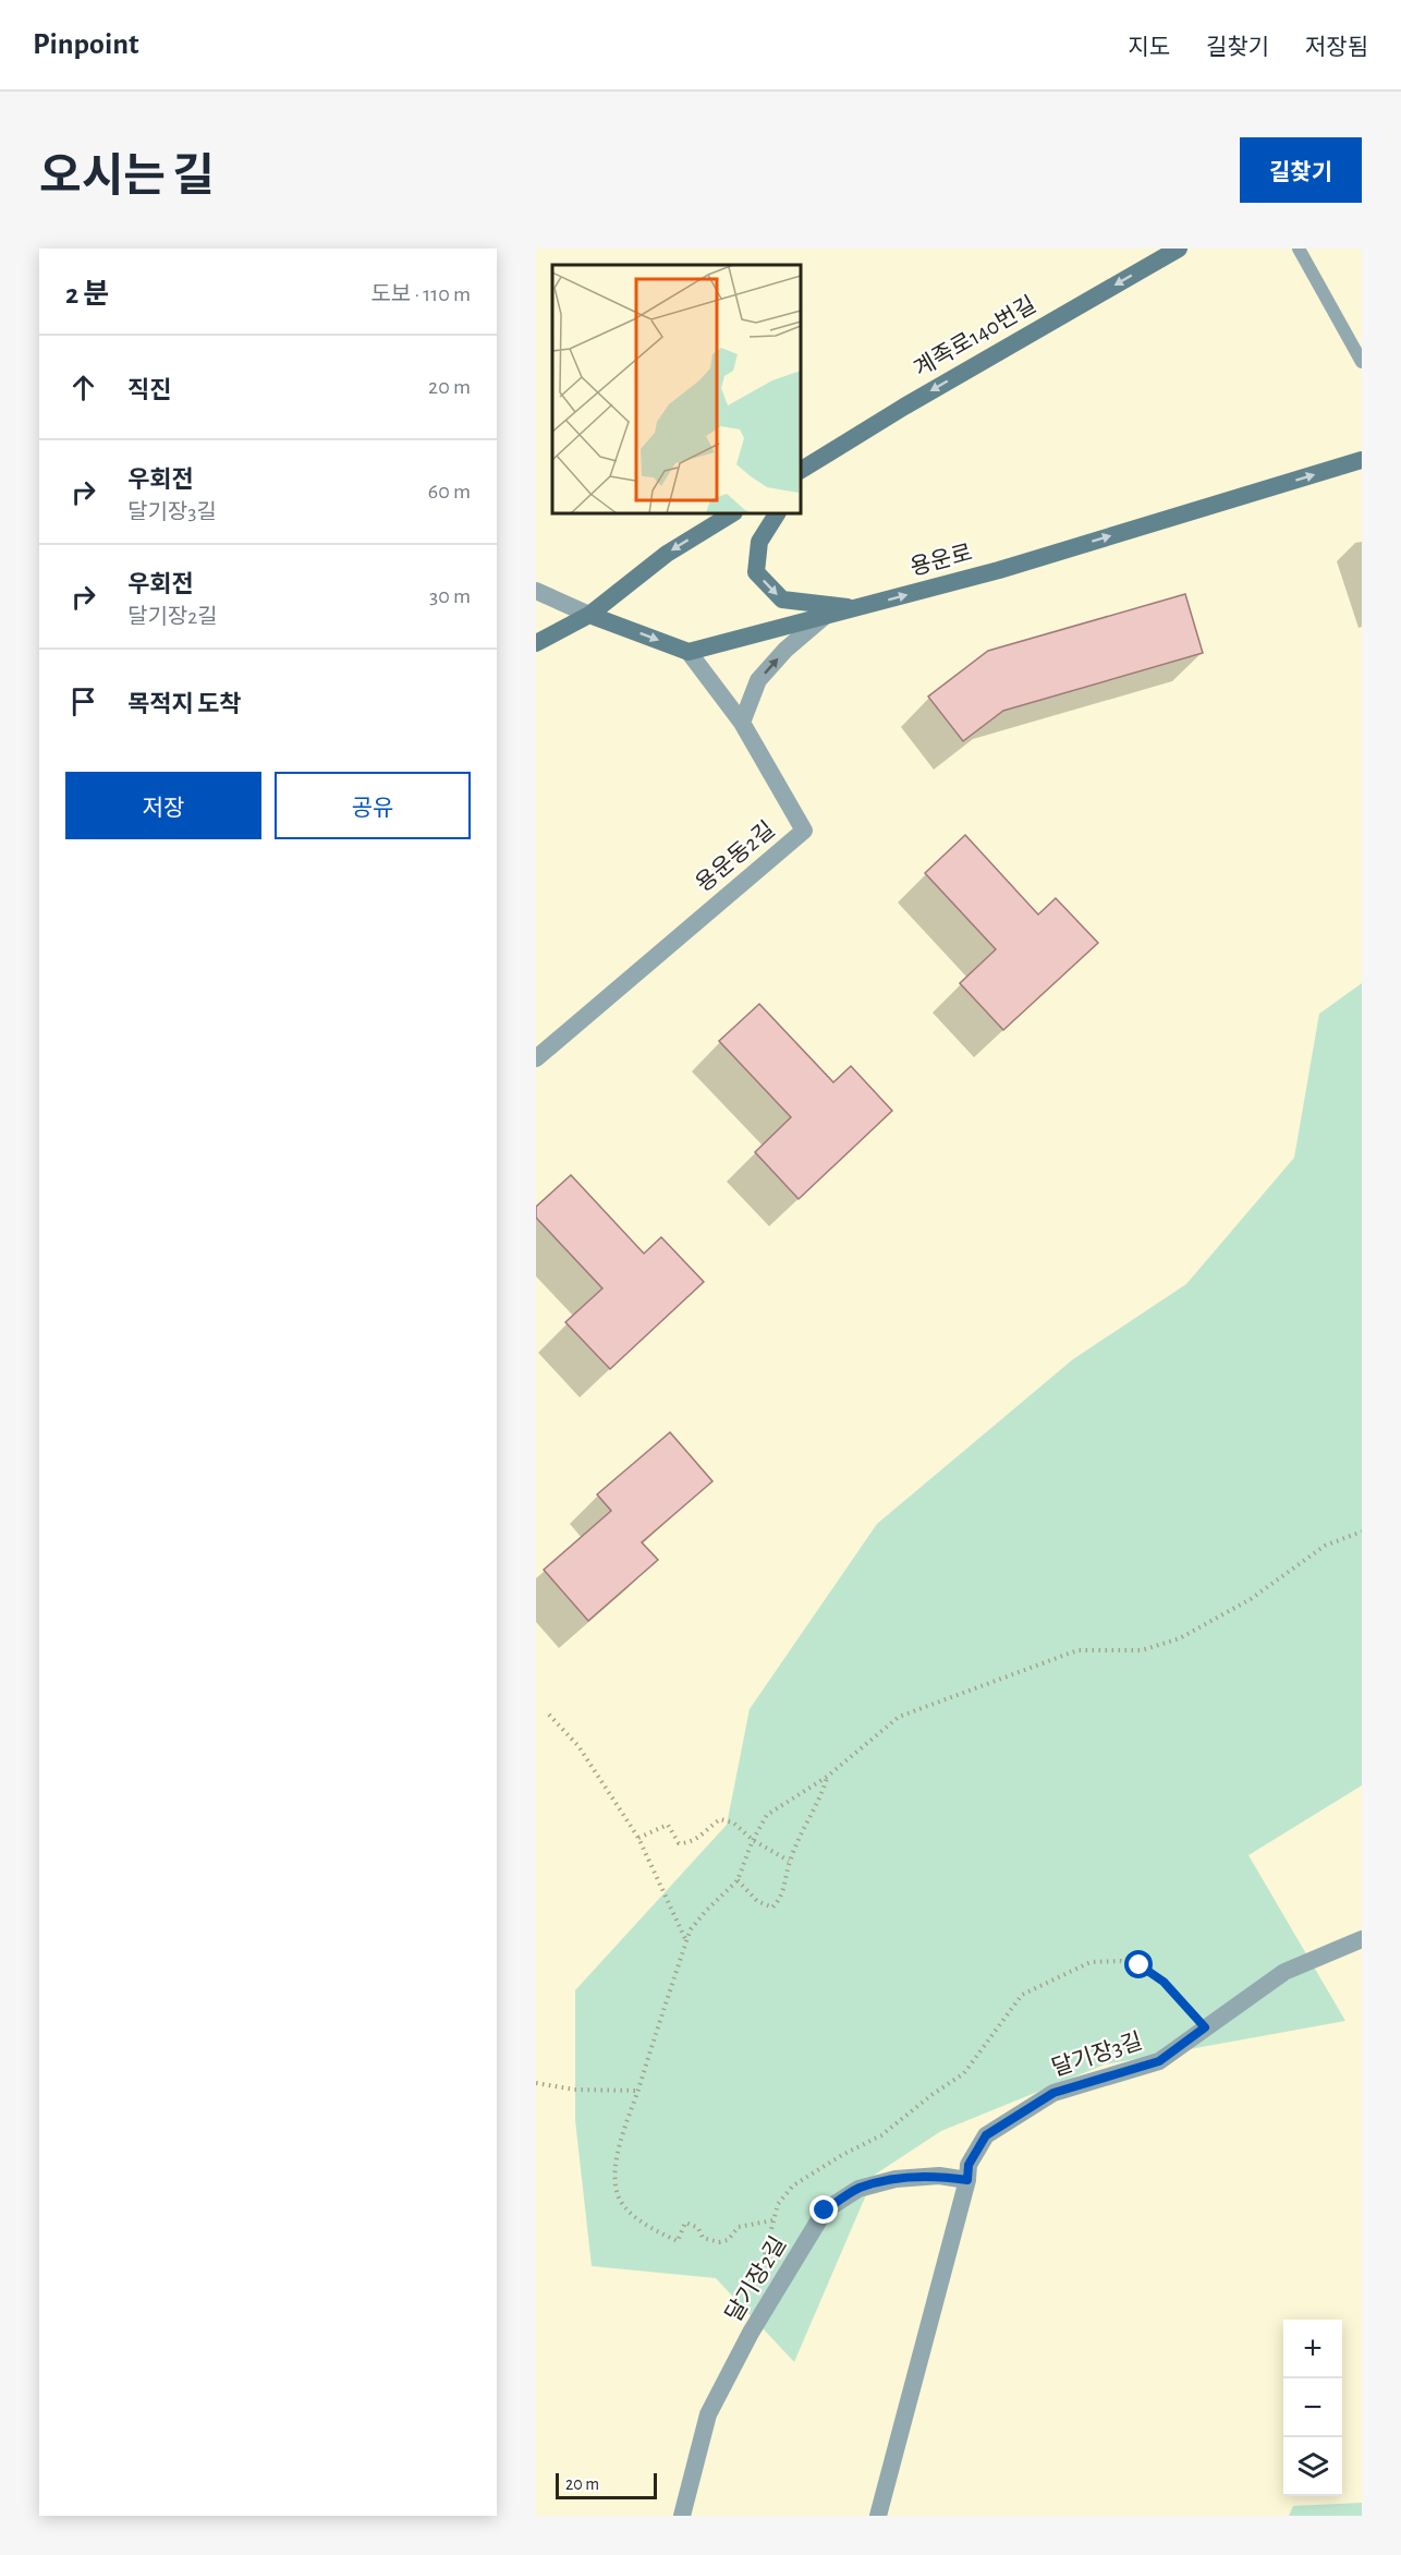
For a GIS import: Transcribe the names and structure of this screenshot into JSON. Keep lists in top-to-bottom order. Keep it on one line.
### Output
{"streets":{"main road":["계족로140번길","용운로"],"street":["용운동2길","달기장3길","달기장2길"]},"crossings":[["용운로","용운동2길"],["달기장3길","달기장2길"]],"one_way":["계족로140번길","용운로"],"scale_bar":"20 m","page":{"header":"Pinpoint","nav":["지도","길찾기","저장됨"],"title":"오시는 길","buttons":["길찾기",["저장","공유"]],"heading":["2 분","도보 · 110 m"],"list":[["직진","20 m"],["우회전","달기장3길","60 m"],["우회전","달기장2길","30 m"],"목적지 도착"],"map_buttons":["+","−"],"scale":"20 m"}}
